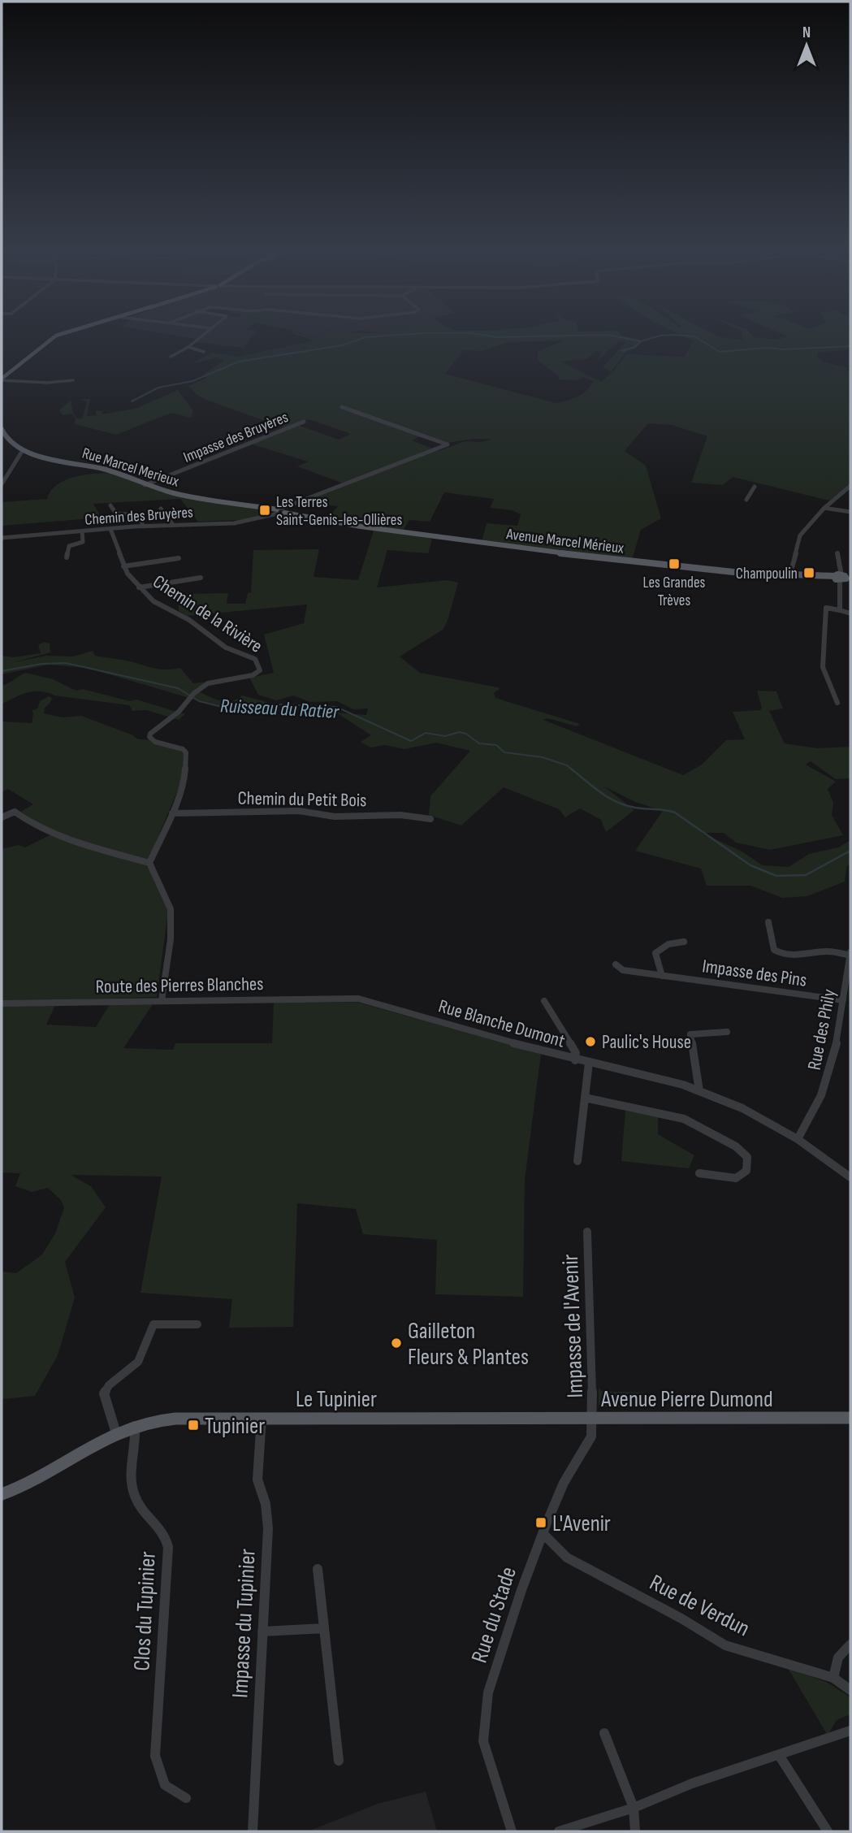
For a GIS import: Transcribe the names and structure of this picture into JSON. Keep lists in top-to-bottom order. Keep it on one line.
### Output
{"streets":{"main road":["Rue Marcel Merieux","Avenue Marcel Mérieux","Le Tupinier","Avenue Pierre Dumond"],"street":["Impasse des Bruyères","Chemin des Bruyères","Chemin de la Rivière","Chemin du Petit Bois","Impasse des Pins","Route des Pierres Blanches","Rue Blanche Dumont","Rue des Phily","Impasse de l'Avenir","Rue de Verdun","Clos du Tupinier","Rue du Stade","Impasse du Tupinier"]},"crossings":[["Impasse des Bruyères","Rue Marcel Merieux"],["Rue Marcel Merieux","Chemin des Bruyères"],["Rue Marcel Merieux","Avenue Marcel Mérieux"],["Chemin des Bruyères","Avenue Marcel Mérieux"],["Chemin des Bruyères","Chemin de la Rivière"],["Chemin de la Rivière","Chemin du Petit Bois"],["Impasse des Pins","Rue des Phily"],["Route des Pierres Blanches","Rue Blanche Dumont"],["Rue Blanche Dumont","Rue des Phily"],["Impasse de l'Avenir","Avenue Pierre Dumond"],["Impasse de l'Avenir","Rue du Stade"],["Le Tupinier","Avenue Pierre Dumond"],["Le Tupinier","Clos du Tupinier"],["Le Tupinier","Impasse du Tupinier"],["Avenue Pierre Dumond","Rue du Stade"],["Rue de Verdun","Rue du Stade"]],"water":["Ruisseau du Ratier"],"places":{"transit":["Les Terres Saint-Genis-les-Ollières","Les Grandes Trèves","Champoulin","Tupinier","L'Avenir"],"other":["Paulic's House","Gailleton Fleurs & Plantes"]},"north":"top"}
